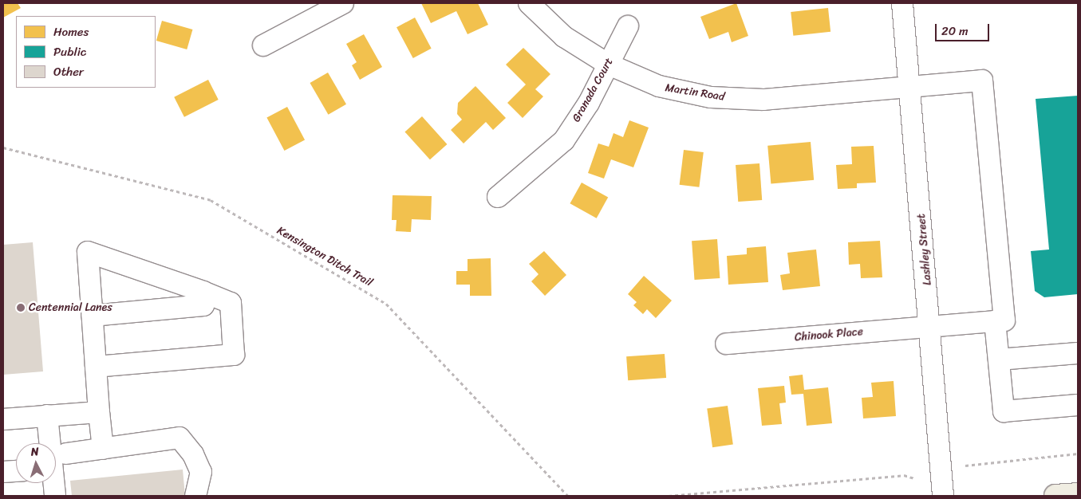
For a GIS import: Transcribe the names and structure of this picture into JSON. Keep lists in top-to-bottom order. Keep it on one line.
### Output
{"streets":{"street":["Granada Court","Martin Road","Lashley Street","Chinook Place"],"path":["Kensington Ditch Trail"]},"crossings":[["Granada Court","Martin Road"],["Martin Road","Lashley Street"],["Martin Road","Chinook Place"],["Lashley Street","Chinook Place"]],"places":["Centennial Lanes"],"legend":["Homes","Public","Other"],"scale_bar":"20 m","north":"top"}
